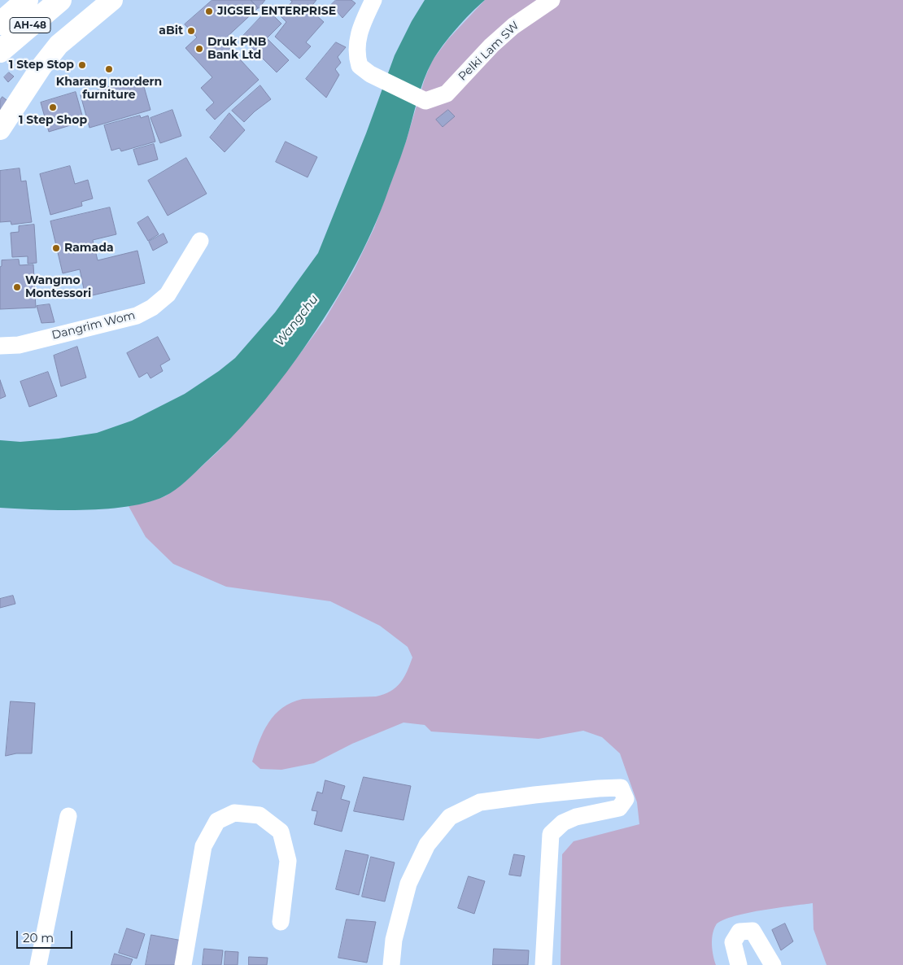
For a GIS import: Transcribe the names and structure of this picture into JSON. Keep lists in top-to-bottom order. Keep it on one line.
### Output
{"streets":{"highway":["AH-48"],"street":["Pelki Lam SW","Dangrim Wom"]},"water":["Wangchu"],"places":["JIGSEL ENTERPRISE","aBit","Druk PNB Bank Ltd","1 Step Stop","Kharang mordern furniture","1 Step Shop","Ramada","Wangmo Montessori"],"scale_bar":"20 m"}
